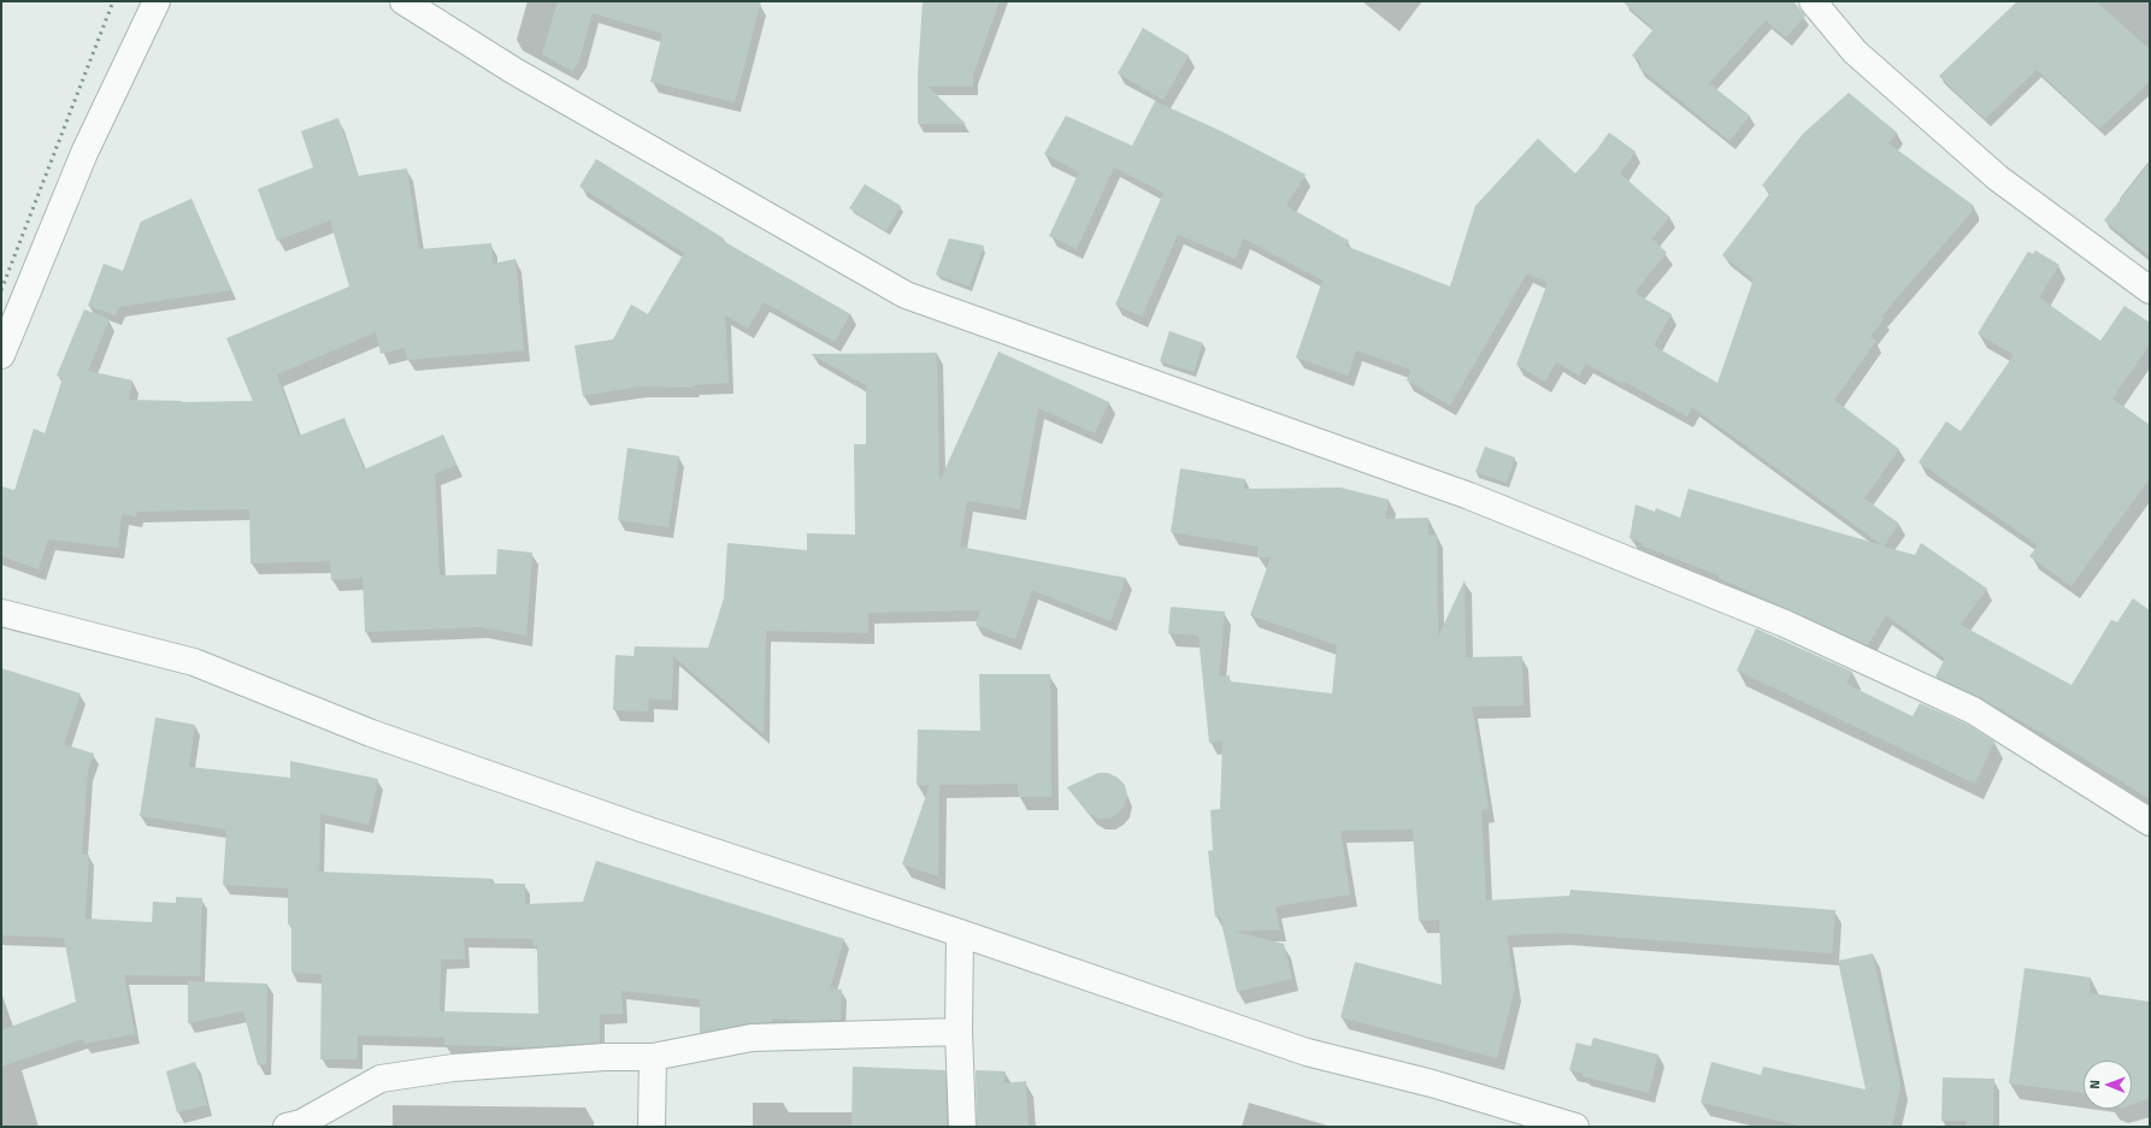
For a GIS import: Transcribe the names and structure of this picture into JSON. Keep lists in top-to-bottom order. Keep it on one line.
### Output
{"north":"left"}
